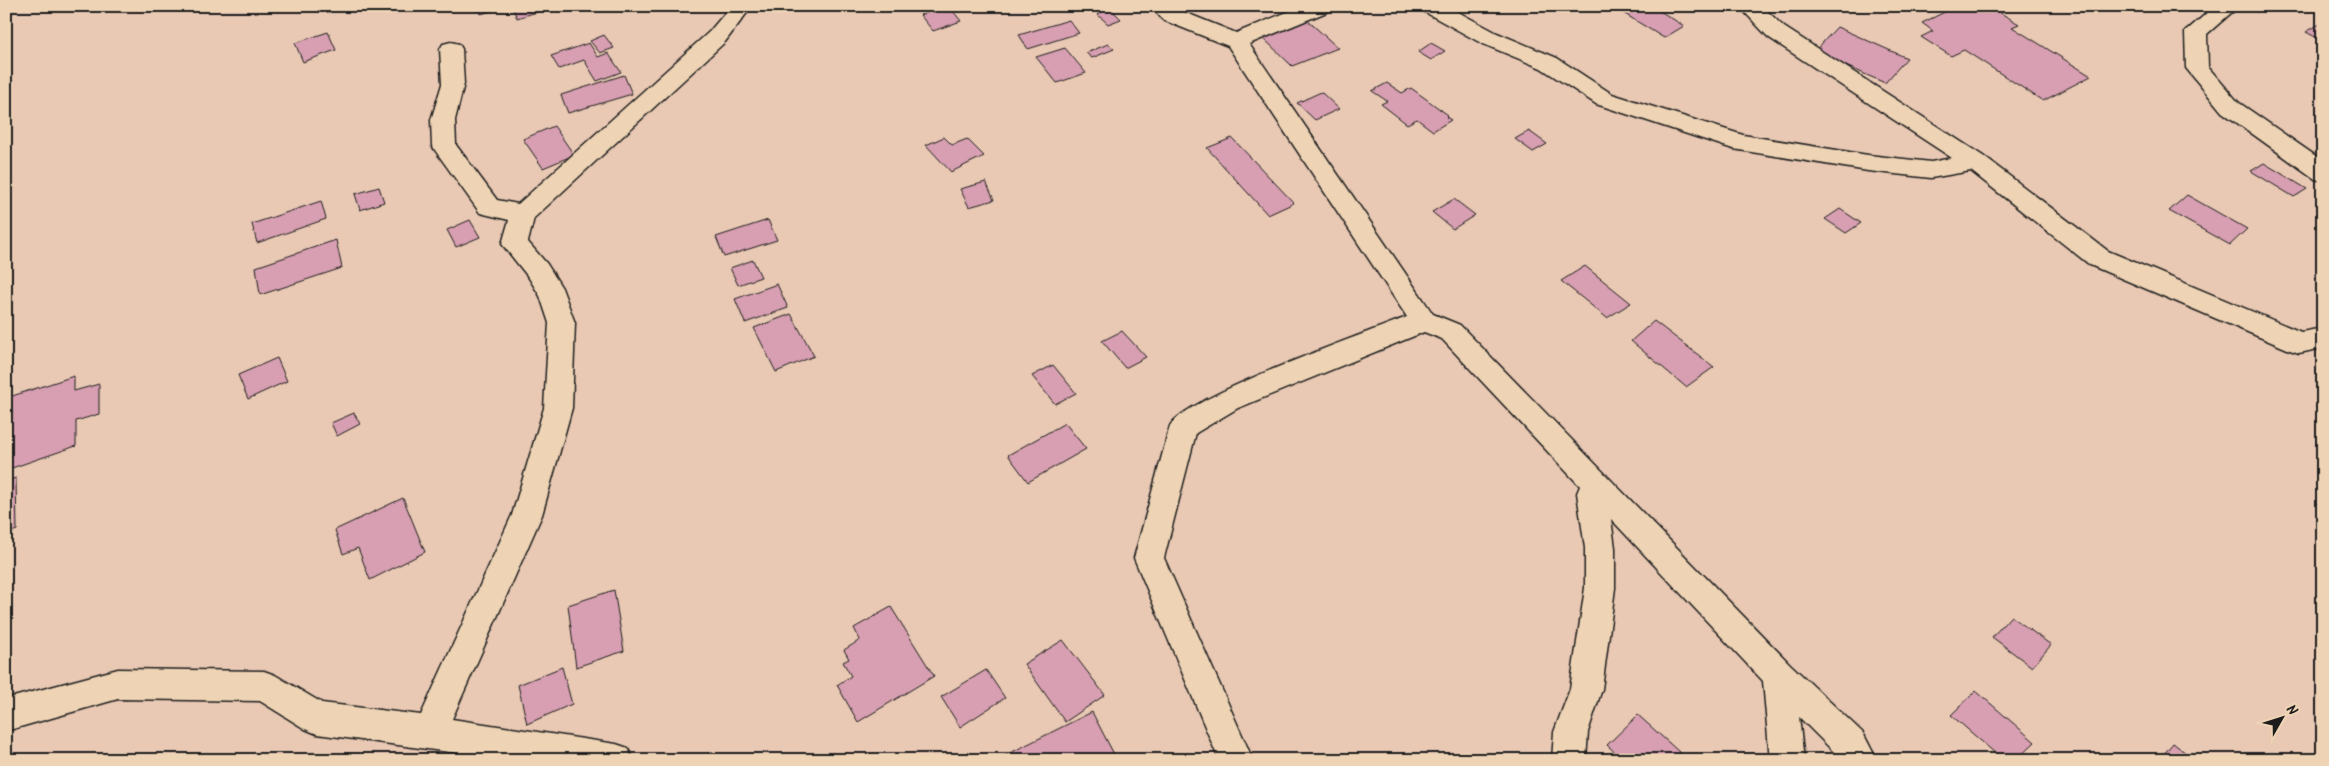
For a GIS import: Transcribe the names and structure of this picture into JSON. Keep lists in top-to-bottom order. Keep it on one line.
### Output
{"north":"top right"}
